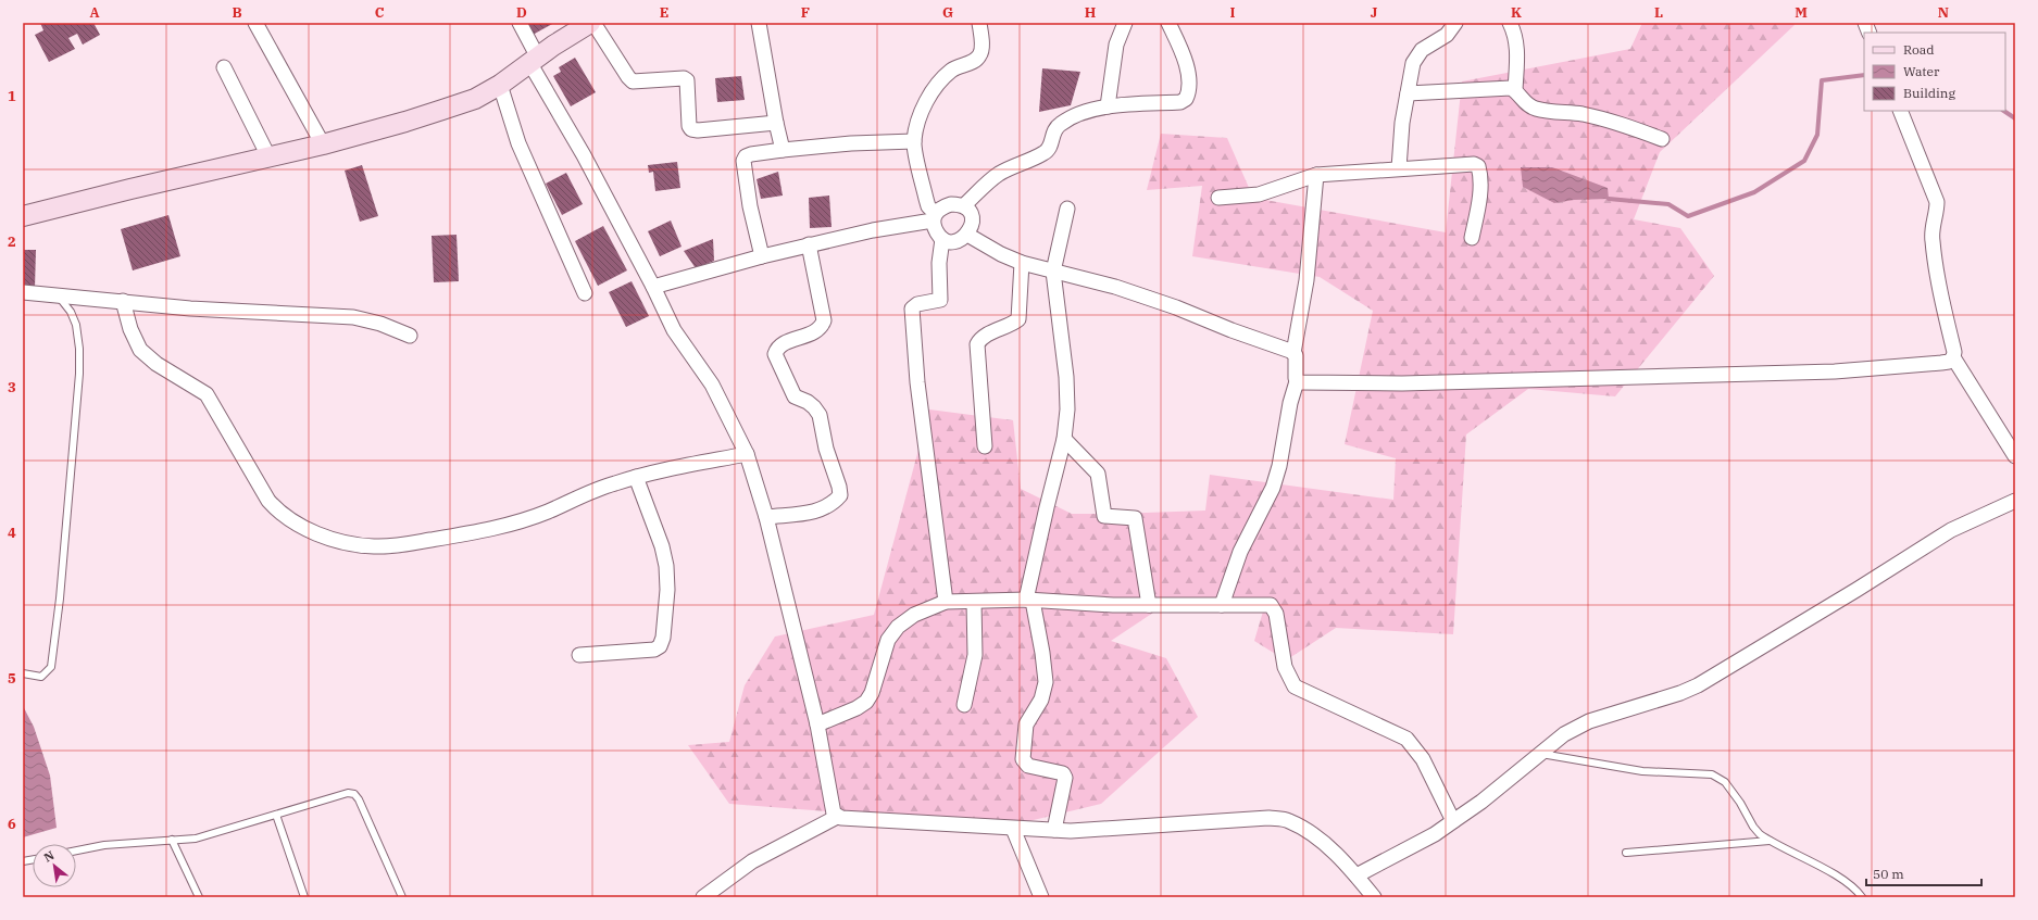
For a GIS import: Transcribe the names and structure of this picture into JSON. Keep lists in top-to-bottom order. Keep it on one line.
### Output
{"legend":["Road","Water","Building"],"scale_bar":"50 m","north":"top left","grid":{"columns":["A","B","C","D","E","F","G","H","I","J","K","L","M","N"],"rows":["1","2","3","4","5","6"]}}
